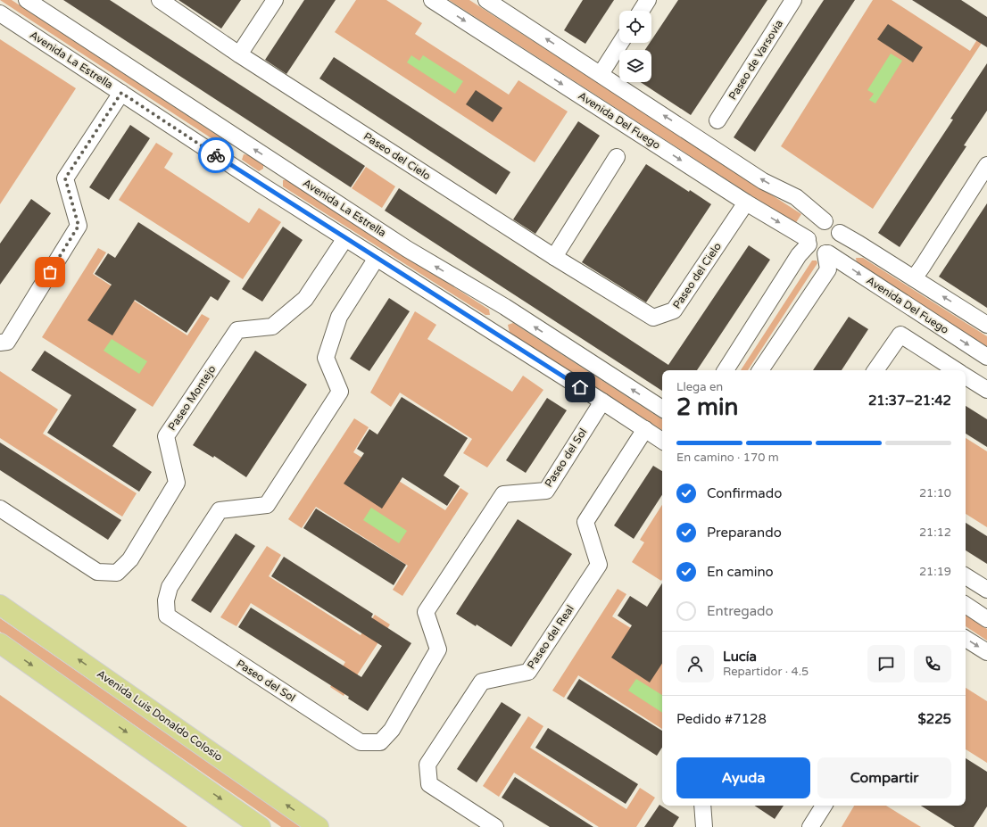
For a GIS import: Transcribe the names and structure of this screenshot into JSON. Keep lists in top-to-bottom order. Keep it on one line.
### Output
{"streets":{"main road":["Avenida Luis Donaldo Colosio"],"street":["Avenida La Estrella","Paseo de Varsovia","Avenida Del Fuego","Paseo del Cielo","Paseo Montejo","Paseo del Sol","Paseo del Real"]},"crossings":[["Avenida La Estrella","Paseo Montejo"],["Avenida La Estrella","Paseo del Sol"],["Avenida La Estrella","Paseo del Real"],["Avenida Del Fuego","Paseo del Cielo"]],"page":{"heading":["2 min","Llega en","21:37–21:42"],"panel":["Lucía","Repartidor · 4.5","Pedido #7128","$225"],"bar":"En camino · 170 m","list":[["Confirmado","21:10"],["Preparando","21:12"],["En camino","21:19"],"Entregado"],"buttons":["Ayuda","Compartir"]}}
